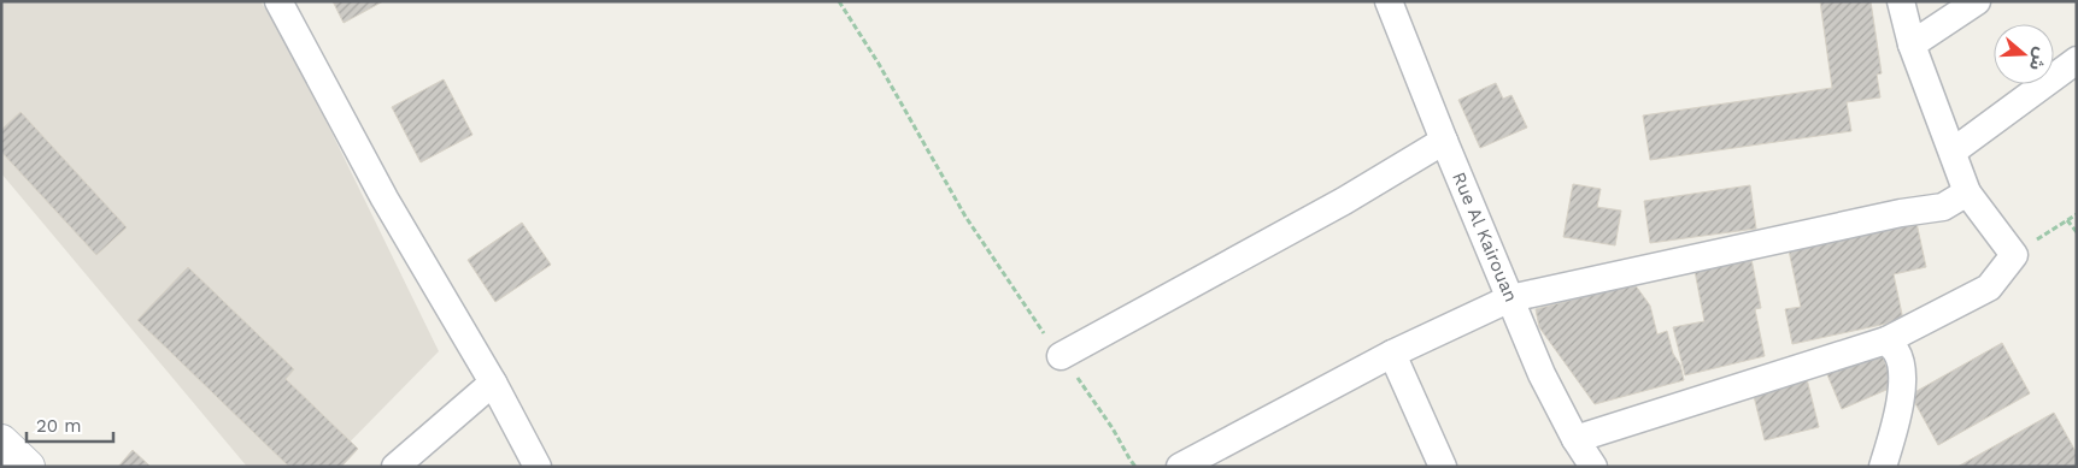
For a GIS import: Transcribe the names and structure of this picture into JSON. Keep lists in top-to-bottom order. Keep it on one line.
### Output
{"streets":{"street":["Rue Al Kairouan"]},"scale_bar":"20 m","north":"right"}
